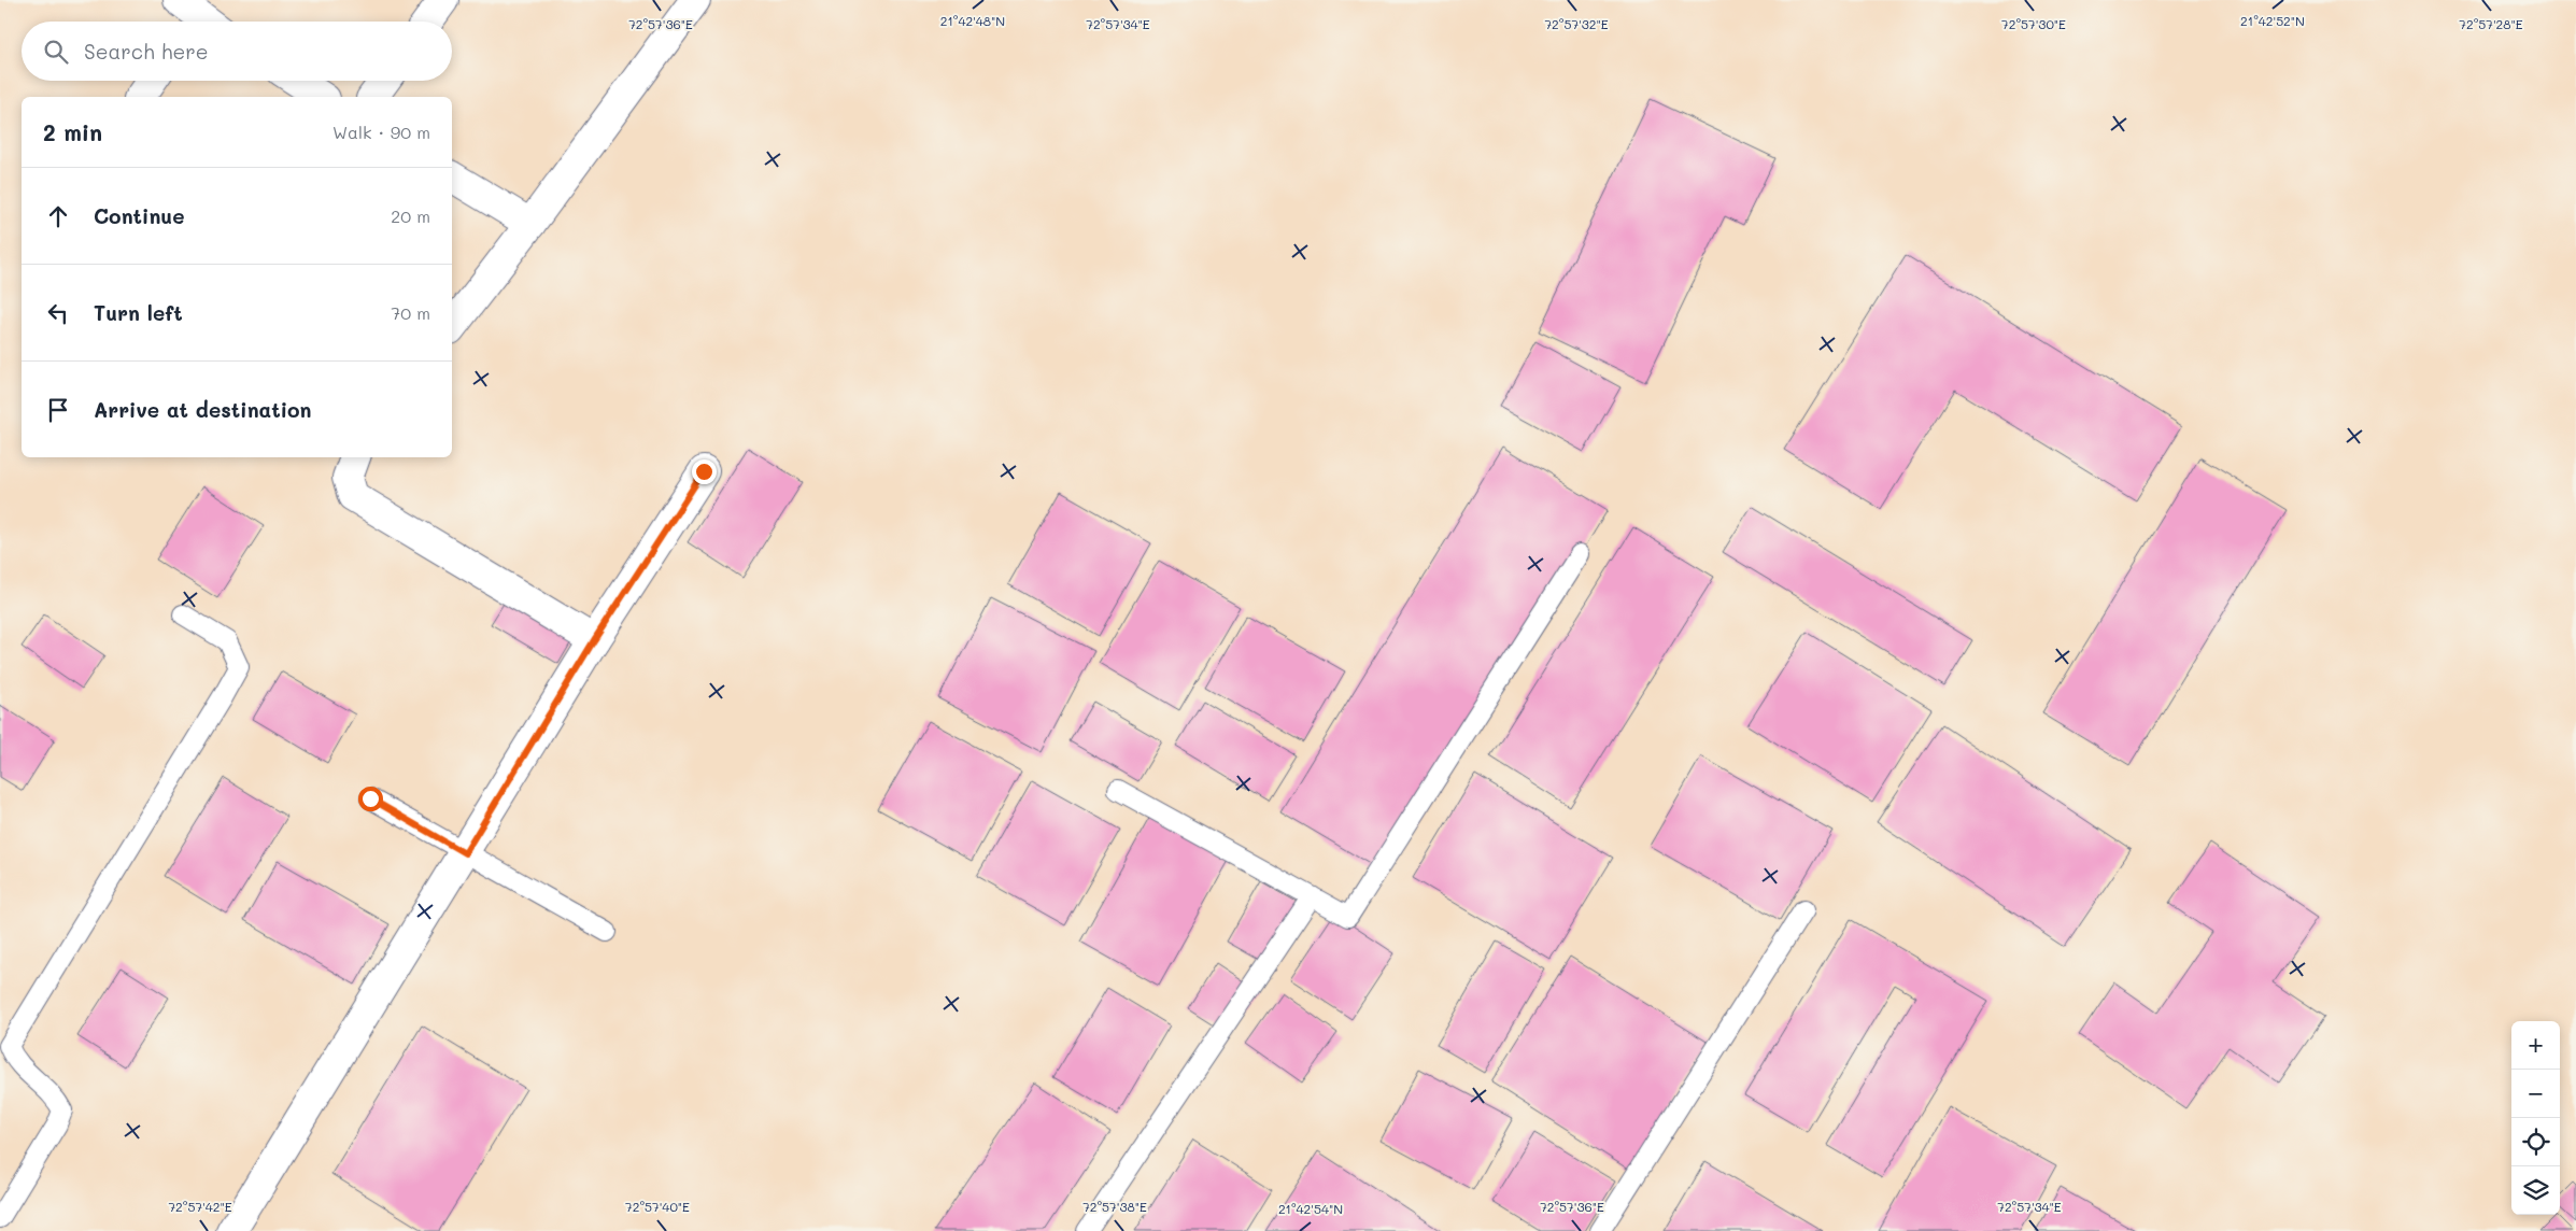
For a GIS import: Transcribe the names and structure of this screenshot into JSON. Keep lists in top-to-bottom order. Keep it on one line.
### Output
{"page":{"search":"Search here","heading":["2 min","Walk · 90 m"],"list":[["Continue","20 m"],["Turn left","70 m"],"Arrive at destination"],"map_buttons":["+","−"]},"coordinates":["21°42'48\"N","21°42'52\"N","72°57'34\"E","72°57'32\"E","72°57'30\"E","72°57'28\"E","72°57'36\"E","72°57'42\"E","72°57'40\"E","72°57'38\"E","21°42'54\"N"]}
